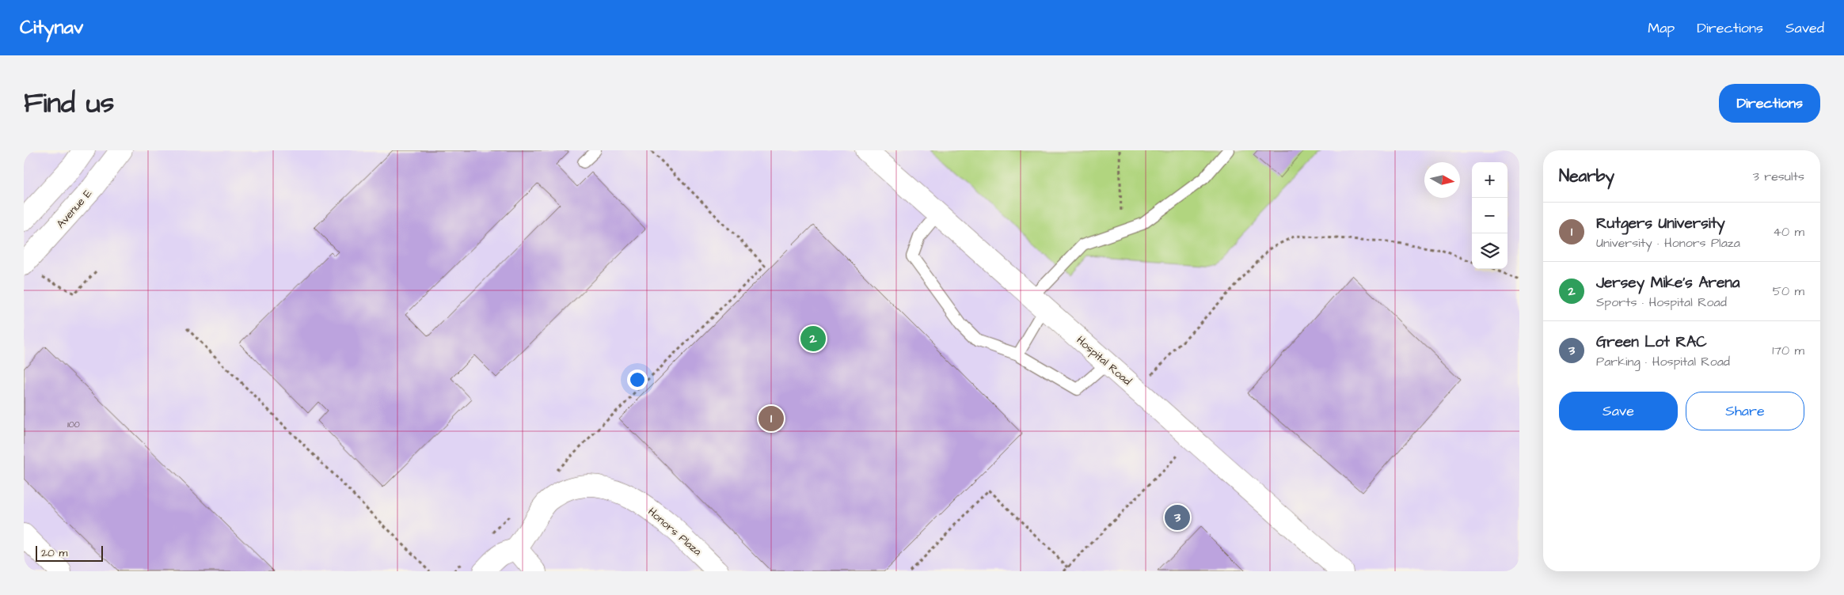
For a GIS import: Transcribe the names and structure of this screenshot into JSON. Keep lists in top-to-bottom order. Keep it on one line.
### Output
{"streets":{"street":["Avenue E","Hospital Road","Honors Plaza"]},"house_numbers":["100"],"scale_bar":"20 m","north":"right","page":{"header":"Citynav","nav":["Map","Directions","Saved"],"title":"Find us","buttons":["Directions",["Save","Share"]],"heading":["Nearby","3 results"],"map_buttons":["+","−"],"list":[{"mark":"1","name":"Rutgers University","note":"University · Honors Plaza","value":"40 m"},{"mark":"2","name":"Jersey Mike's Arena","note":"Sports · Hospital Road","value":"50 m"},{"mark":"3","name":"Green Lot RAC","note":"Parking · Hospital Road","value":"170 m"}],"pins":["2","1","3"],"scale":"20 m"}}
